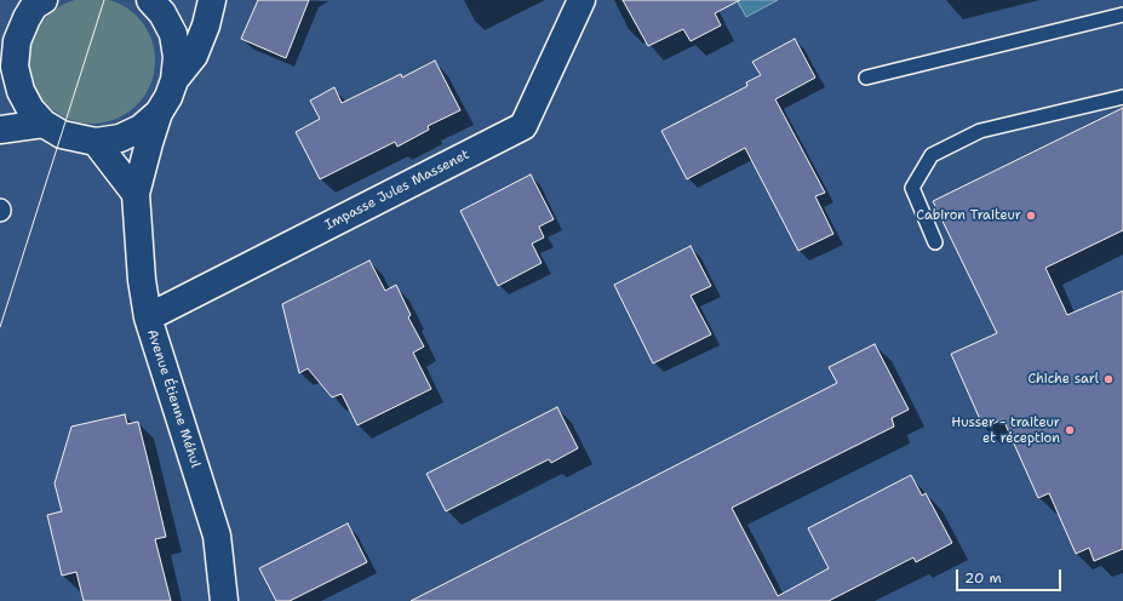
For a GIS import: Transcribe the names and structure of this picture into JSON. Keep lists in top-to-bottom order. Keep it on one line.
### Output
{"streets":{"street":["Impasse Jules Massenet","Avenue Étienne Méhul"]},"crossings":[["Impasse Jules Massenet","Avenue Étienne Méhul"]],"places":["Cabiron Traiteur","Chiche sarl","Husser - traiteur et réception"],"scale_bar":"20 m"}
